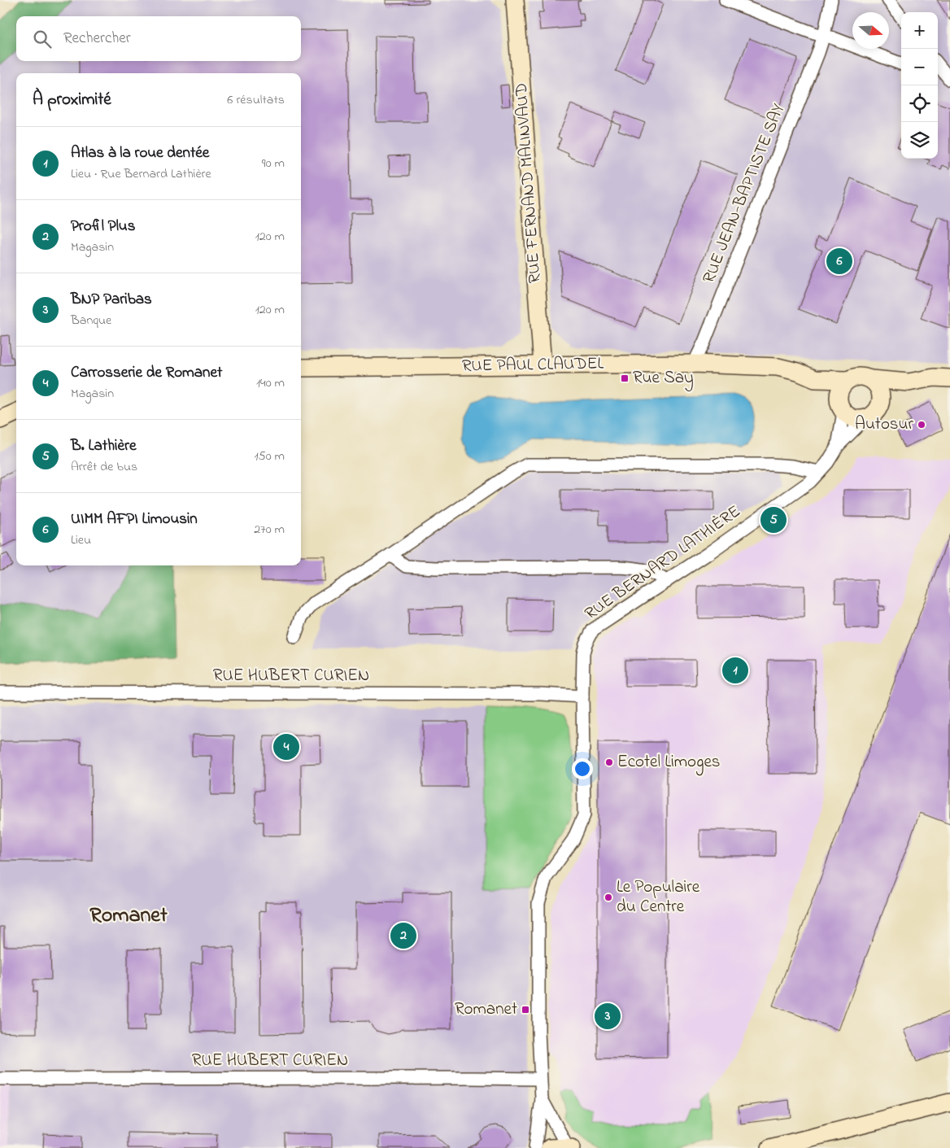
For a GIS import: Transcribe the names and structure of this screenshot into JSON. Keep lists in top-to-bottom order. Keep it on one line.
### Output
{"streets":{"street":["RUE FERNAND MALINVAUD","RUE JEAN-BAPTISTE SAY","RUE PAUL CLAUDEL","RUE BERNARD LATHIÈRE","RUE HUBERT CURIEN"]},"crossings":[["RUE FERNAND MALINVAUD","RUE PAUL CLAUDEL"],["RUE JEAN-BAPTISTE SAY","RUE PAUL CLAUDEL"],["RUE PAUL CLAUDEL","RUE BERNARD LATHIÈRE"],["RUE BERNARD LATHIÈRE","RUE HUBERT CURIEN"]],"districts":["Romanet"],"places":{"transit":["Rue Say","Romanet"],"other":["Autosur","Ecotel Limoges","Le Populaire du Centre"]},"north":"right","page":{"map_buttons":["+","−"],"search":"Rechercher","heading":["À proximité","6 résultats"],"list":[{"mark":"1","name":"Atlas à la roue dentée","note":"Lieu · Rue Bernard Lathière","value":"90 m"},{"mark":"2","name":"Profil Plus","note":"Magasin","value":"120 m"},{"mark":"3","name":"BNP Paribas","note":"Banque","value":"120 m"},{"mark":"4","name":"Carrosserie de Romanet","note":"Magasin","value":"140 m"},{"mark":"5","name":"B. Lathière","note":"Arrêt de bus","value":"150 m"},{"mark":"6","name":"UIMM AFPI Limousin","note":"Lieu","value":"270 m"}],"pins":["6","5","1","4","2","3"]}}
